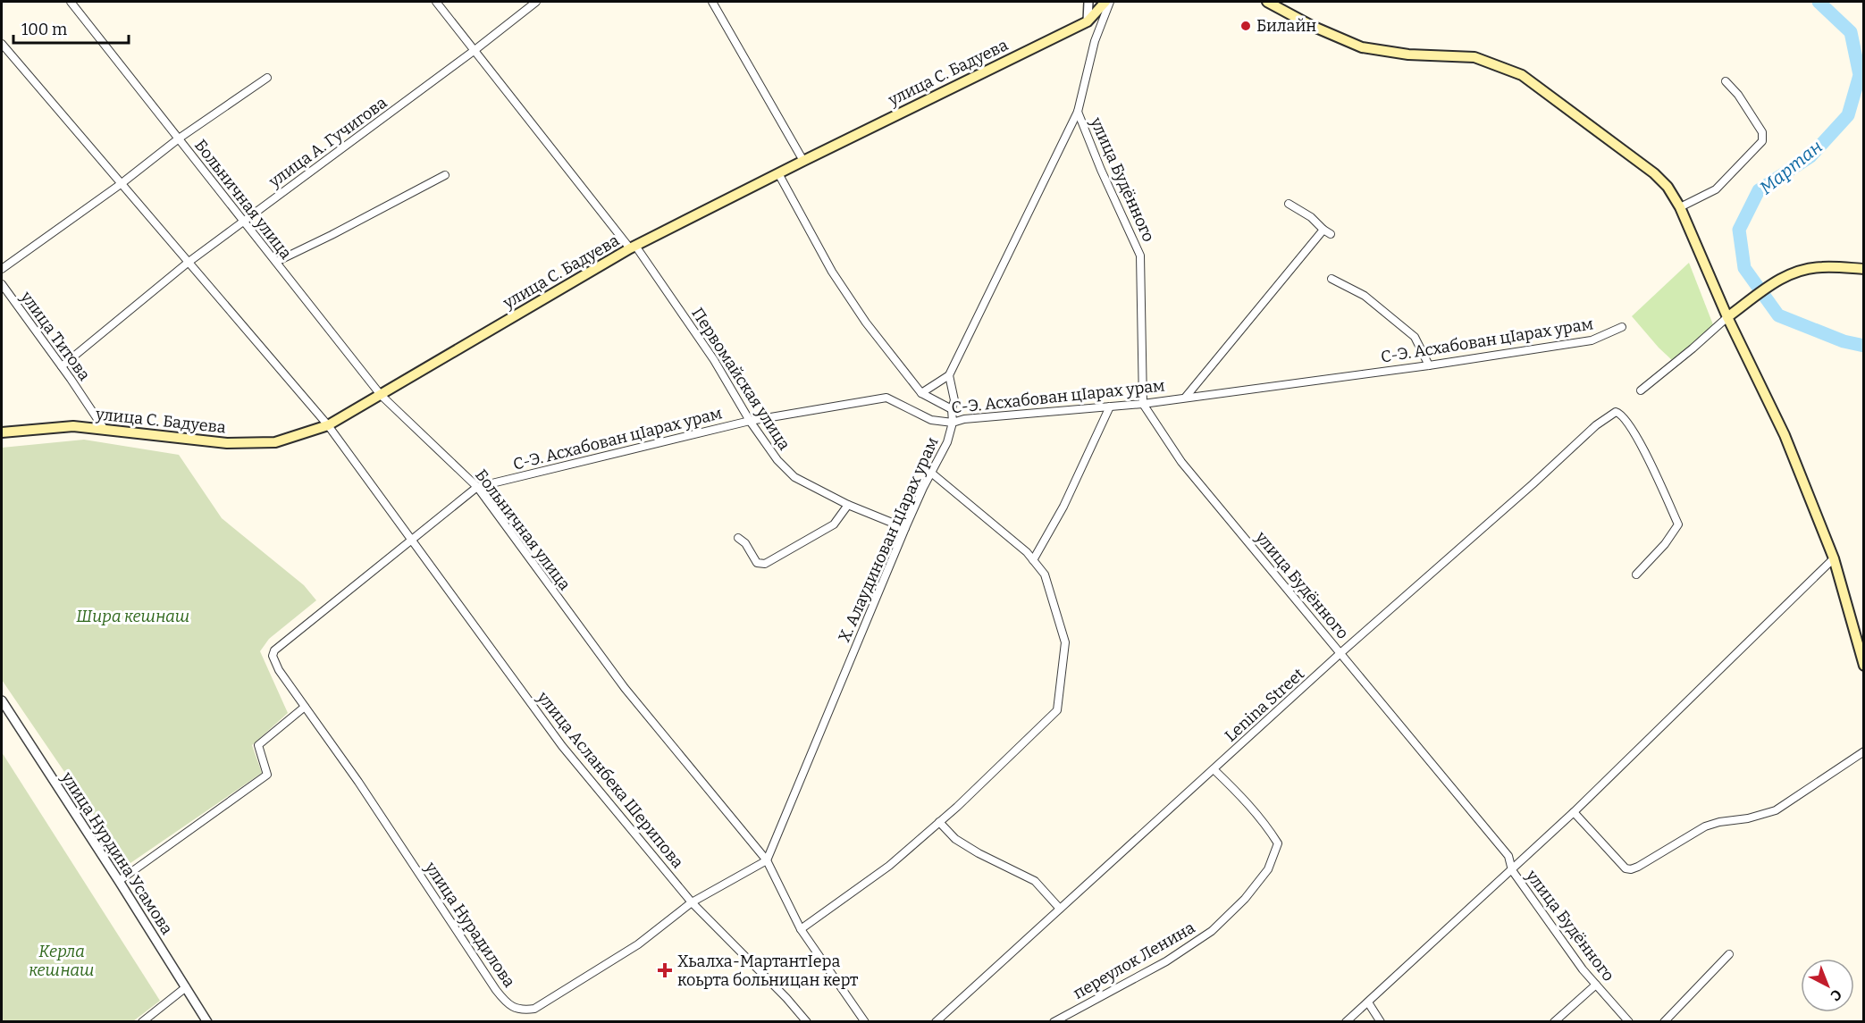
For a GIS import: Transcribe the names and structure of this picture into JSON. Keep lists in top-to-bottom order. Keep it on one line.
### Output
{"streets":{"main road":["улица С. Бадуева"],"street":["улица А. Гучигова","улица Будённого","Больничная улица","улица Титова","С-Э. Асхабован цIарах урам","Первомайская улица","Х. Алаудинован цIарах урам","Lenina Street","улица Асланбека Шерипова","улица Нурдина Усамова","улица Нурадилова","переулок Ленина"]},"crossings":[["улица С. Бадуева","Больничная улица"],["улица С. Бадуева","улица Титова"],["улица С. Бадуева","Первомайская улица"],["улица С. Бадуева","улица Асланбека Шерипова"],["улица А. Гучигова","Больничная улица"],["улица А. Гучигова","улица Титова"],["улица А. Гучигова","Первомайская улица"],["улица А. Гучигова","улица Асланбека Шерипова"],["улица Будённого","С-Э. Асхабован цIарах урам"],["улица Будённого","Lenina Street"],["Больничная улица","С-Э. Асхабован цIарах урам"],["Больничная улица","Х. Алаудинован цIарах урам"],["С-Э. Асхабован цIарах урам","Первомайская улица"],["С-Э. Асхабован цIарах урам","Х. Алаудинован цIарах урам"],["С-Э. Асхабован цIарах урам","улица Асланбека Шерипова"],["С-Э. Асхабован цIарах урам","улица Нурадилова"],["Первомайская улица","Х. Алаудинован цIарах урам"],["Lenina Street","переулок Ленина"],["улица Асланбека Шерипова","улица Нурадилова"]],"water":["Мартан"],"parks":["Шира кешнаш","Керла кешнаш"],"places":{"other":["Билайн"],"health":["Хьалха-МартантIера коьрта больницан керт"]},"scale_bar":"100 m","north":"bottom right"}
